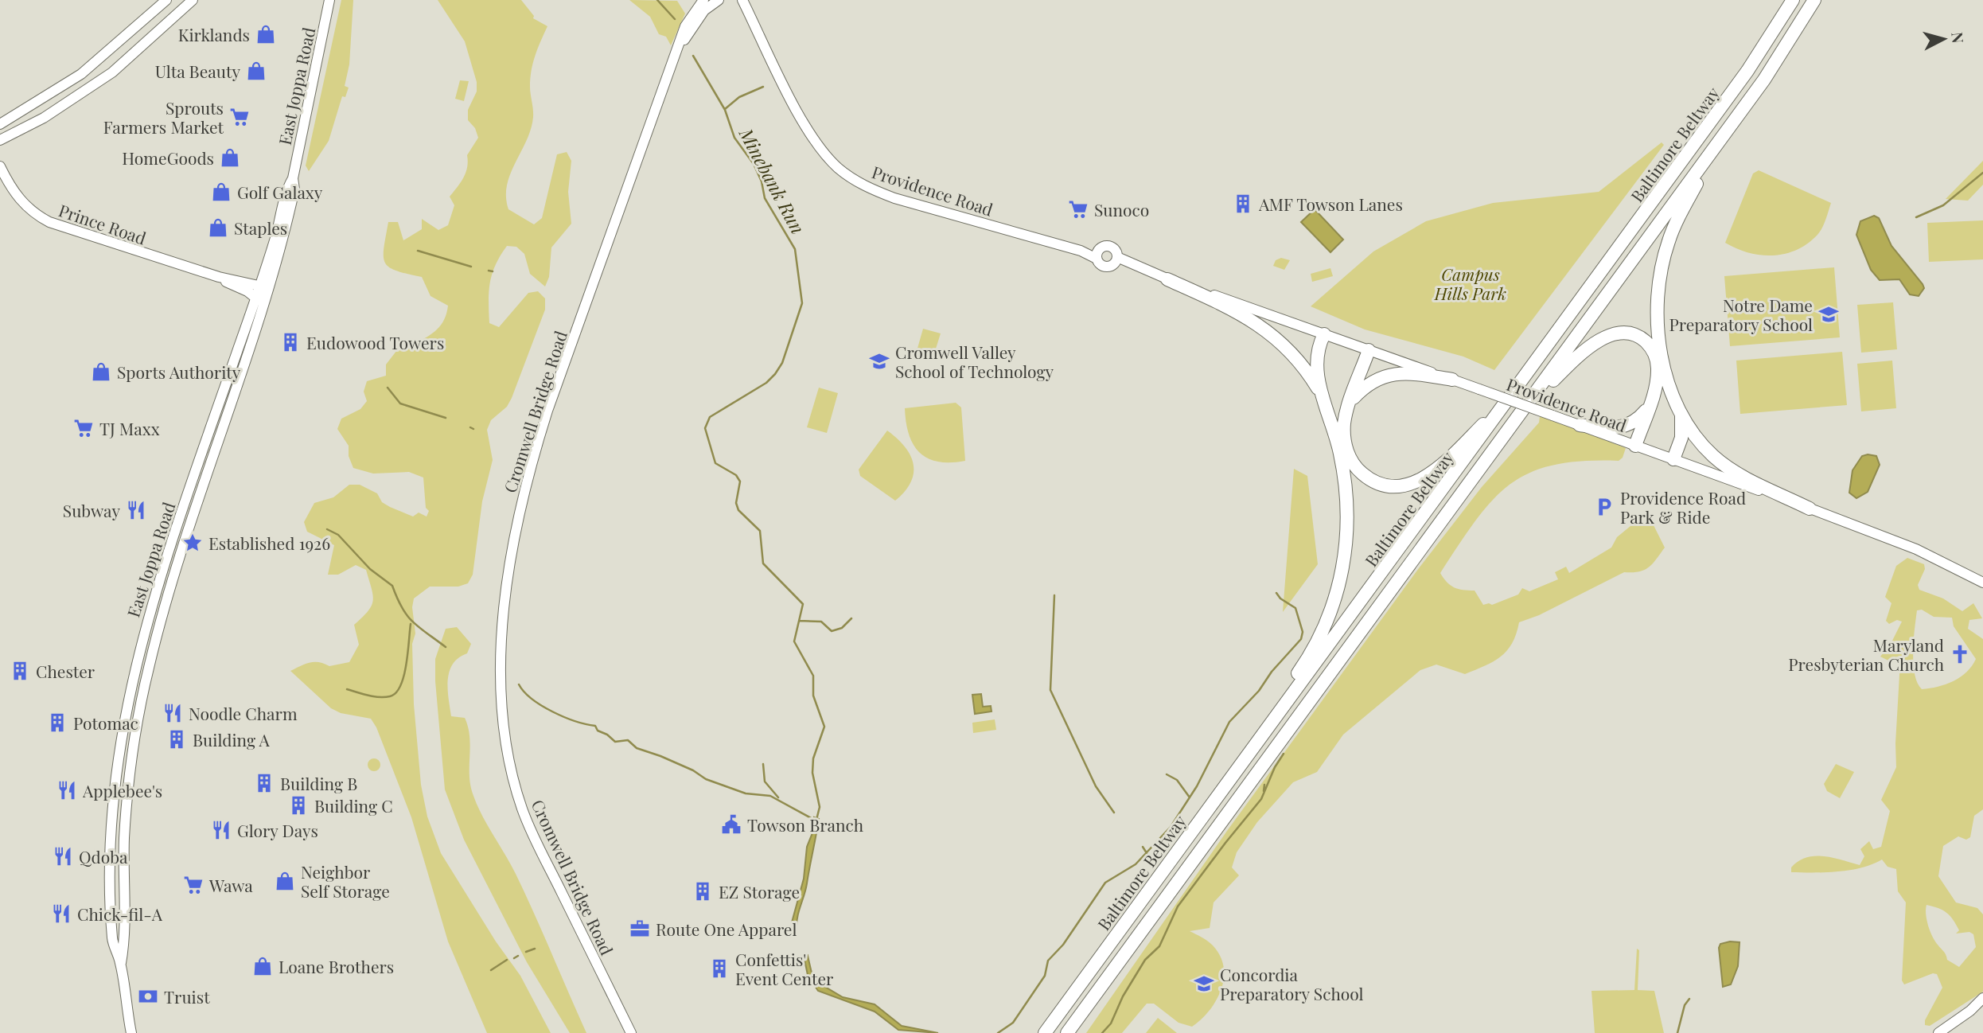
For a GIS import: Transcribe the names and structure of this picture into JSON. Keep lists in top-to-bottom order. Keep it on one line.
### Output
{"streets":{"highway":["Baltimore Beltway"],"street":["East Joppa Road","Providence Road","Prince Road","Cromwell Bridge Road"]},"crossings":[["East Joppa Road","Prince Road"]],"water":["Minebank Run"],"parks":["Campus Hills Park"],"places":{"shop":["Kirklands","Ulta Beauty","HomeGoods","Golf Galaxy","Staples","Sports Authority","Neighbor Self Storage","Loane Brothers"],"supermarket":["Sprouts Farmers Market","Sunoco","TJ Maxx","Wawa"],"building":["AMF Towson Lanes","Eudowood Towers","Chester","Potomac","Building A","Building B","Building C","EZ Storage","Confettis' Event Center"],"school or university":["Notre Dame Preparatory School","Cromwell Valley School of Technology","Concordia Preparatory School"],"parking":["Providence Road Park & Ride"],"restaurant":["Subway","Noodle Charm","Applebee's","Glory Days","Qdoba","Chick-fil-A"],"place":["Established 1926"],"church":["Maryland Presbyterian Church"],"public building":["Towson Branch"],"office":["Route One Apparel"],"bank":["Truist"]},"north":"right"}
